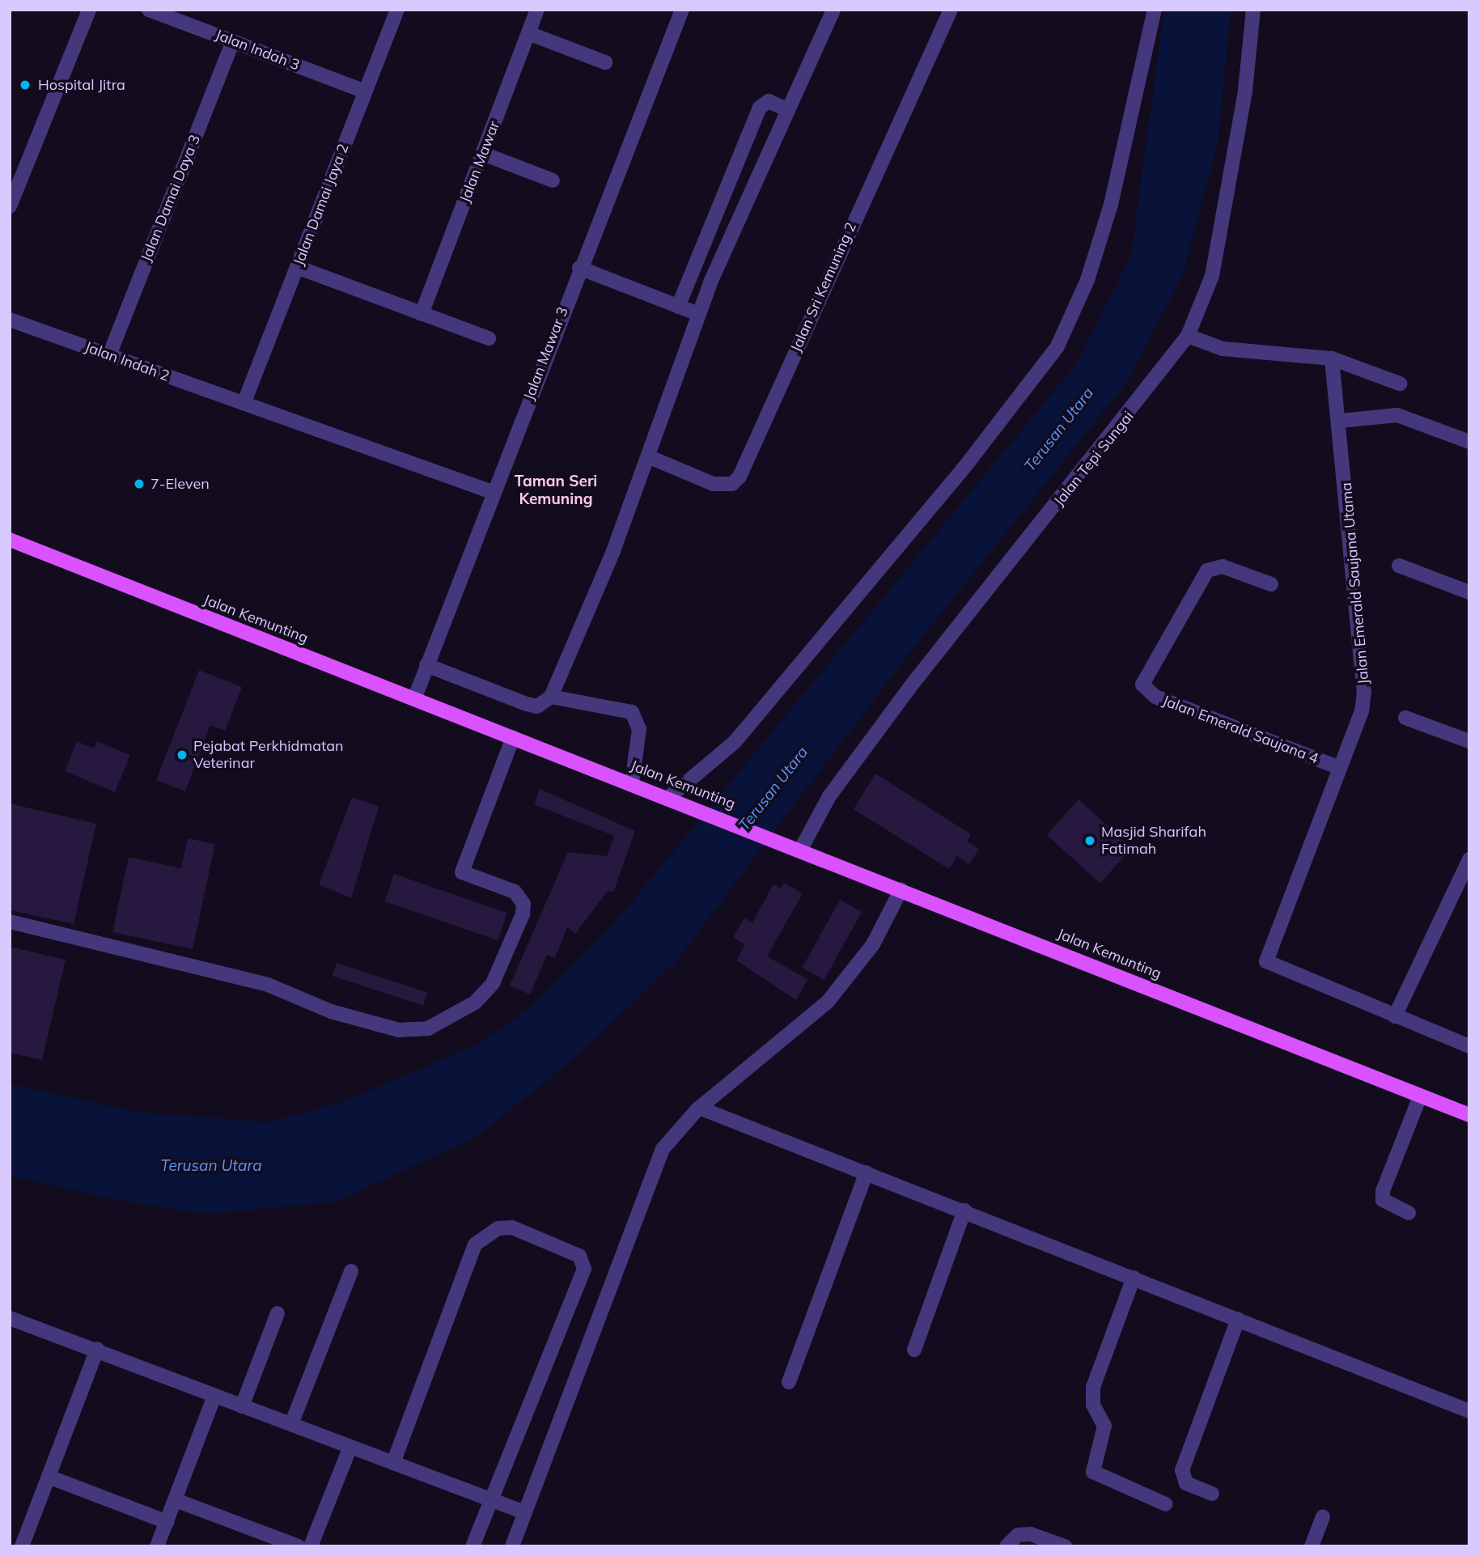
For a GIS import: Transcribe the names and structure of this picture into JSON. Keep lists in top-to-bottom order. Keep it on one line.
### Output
{"streets":{"main road":["Jalan Kemunting"],"street":["Jalan Indah 3","Jalan Mawar","Jalan Damai Daya 3","Jalan Damai Jaya 2","Jalan Sri Kemuning 2","Jalan Mawar 3","Jalan Indah 2","Jalan Tepi Sungai","Jalan Emerald Saujana Utama","Jalan Emerald Saujana 4"]},"crossings":[["Jalan Indah 3","Jalan Damai Daya 3"],["Jalan Indah 3","Jalan Damai Jaya 2"],["Jalan Damai Daya 3","Jalan Indah 2"],["Jalan Damai Jaya 2","Jalan Indah 2"],["Jalan Mawar 3","Jalan Indah 2"],["Jalan Mawar 3","Jalan Kemunting"],["Jalan Tepi Sungai","Jalan Kemunting"],["Jalan Emerald Saujana Utama","Jalan Emerald Saujana 4"]],"districts":["Taman Seri Kemuning"],"water":["Terusan Utara"],"places":["Hospital Jitra","7-Eleven","Pejabat Perkhidmatan Veterinar","Masjid Sharifah Fatimah"]}
